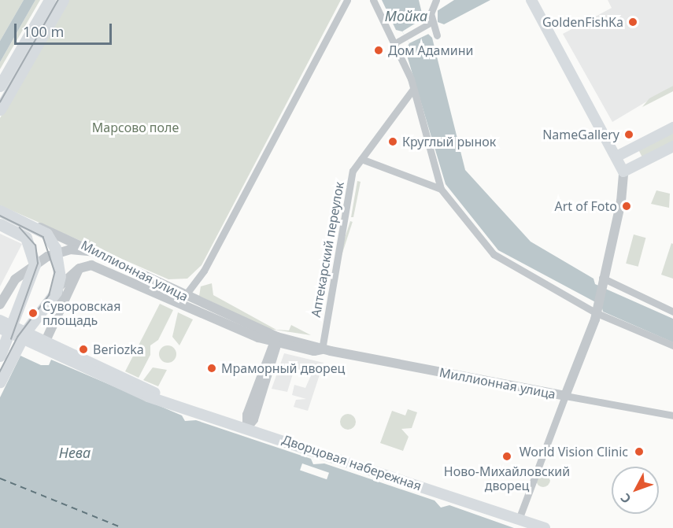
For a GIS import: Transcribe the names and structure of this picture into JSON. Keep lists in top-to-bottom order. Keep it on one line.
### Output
{"streets":{"main road":["Миллионная улица","Дворцовая набережная"],"street":["Аптекарский переулок"]},"crossings":[["Аптекарский переулок","Миллионная улица"]],"water":["Мойка","Нева"],"parks":["Марсово поле"],"places":["GoldenFishKa","Дом Адамини","NameGallery","Круглый рынок","Art of Foto","Суворовская площадь","Beriozka","Мраморный дворец","World Vision Clinic","Ново-Михайловский дворец"],"scale_bar":"100 m","north":"bottom left"}
